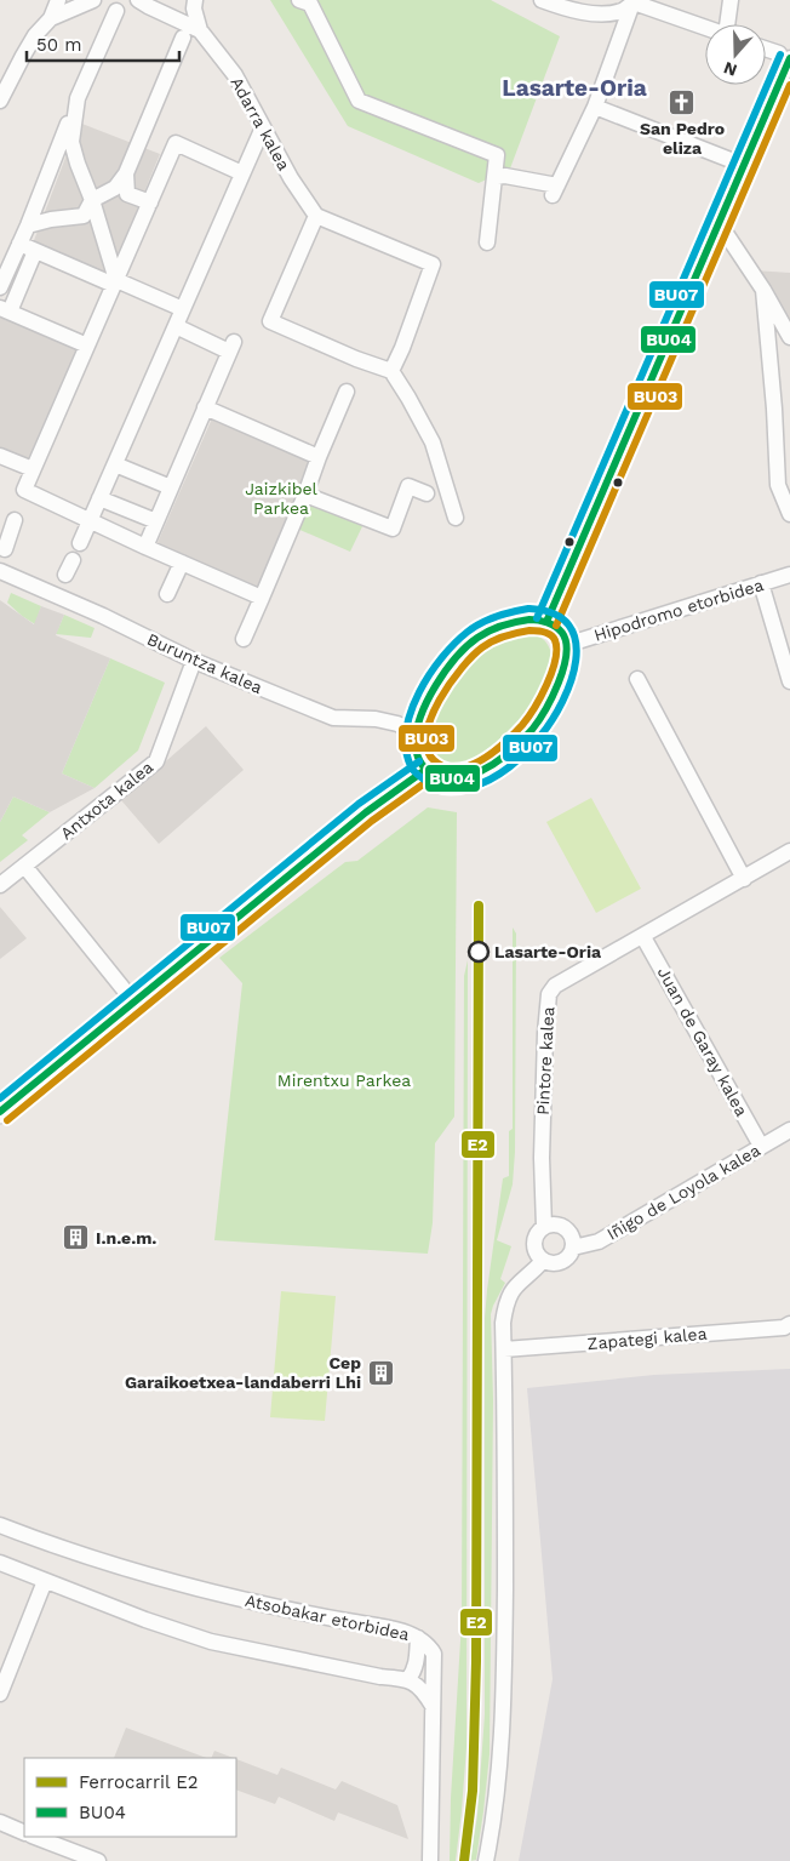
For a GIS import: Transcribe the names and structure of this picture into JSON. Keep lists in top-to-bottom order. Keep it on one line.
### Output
{"streets":{"street":["Adarra kalea","Hipodromo etorbidea","Buruntza kalea","Antxota kalea","Juan de Garay kalea","Pintore kalea","Iñigo de Loyola kalea","Zapategi kalea","Atsobakar etorbidea"]},"crossings":[["Buruntza kalea","Antxota kalea"],["Juan de Garay kalea","Pintore kalea"],["Juan de Garay kalea","Iñigo de Loyola kalea"],["Pintore kalea","Iñigo de Loyola kalea"]],"districts":["Lasarte-Oria"],"parks":["Jaizkibel Parkea","Mirentxu Parkea"],"places":{"church":["San Pedro eliza"],"other":["Lasarte-Oria"],"building":["I.n.e.m.","Cep Garaikoetxea-landaberri Lhi"]},"lines":["transit line BU07","transit line BU04","transit line BU03","rail line E2"],"legend":["Ferrocarril E2","BU04"],"scale_bar":"50 m","north":"bottom"}
